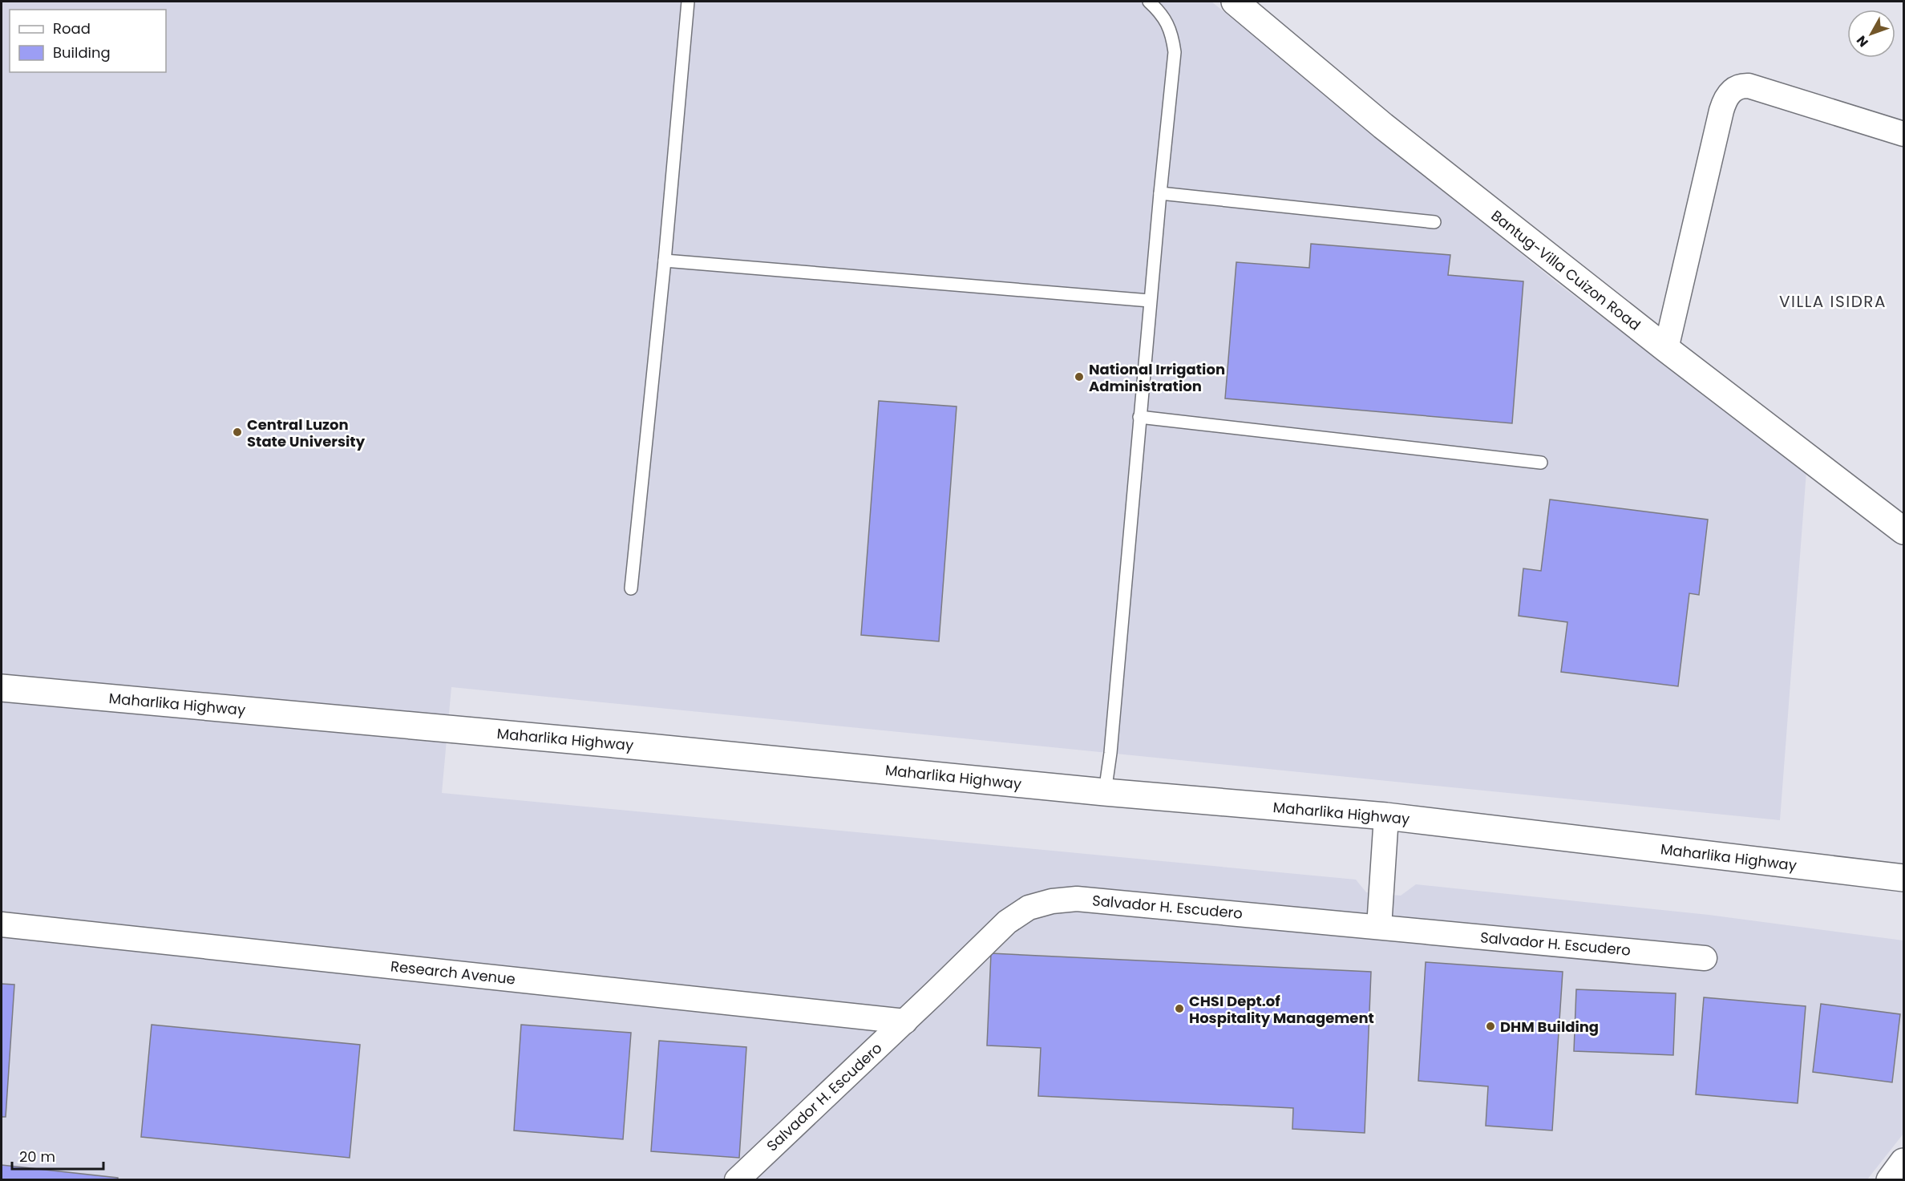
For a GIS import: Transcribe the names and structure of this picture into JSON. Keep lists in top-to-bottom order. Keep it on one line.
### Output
{"streets":{"main road":["Bantug-Villa Cuizon Road","Maharlika Highway"],"street":["Salvador H. Escudero","Research Avenue"]},"crossings":[["Salvador H. Escudero","Research Avenue"]],"districts":["VILLA ISIDRA"],"places":["National Irrigation Administration","Central Luzon State University","CHSI Dept.of Hospitality Management","DHM Building"],"legend":["Road","Building"],"scale_bar":"20 m","north":"bottom left"}
